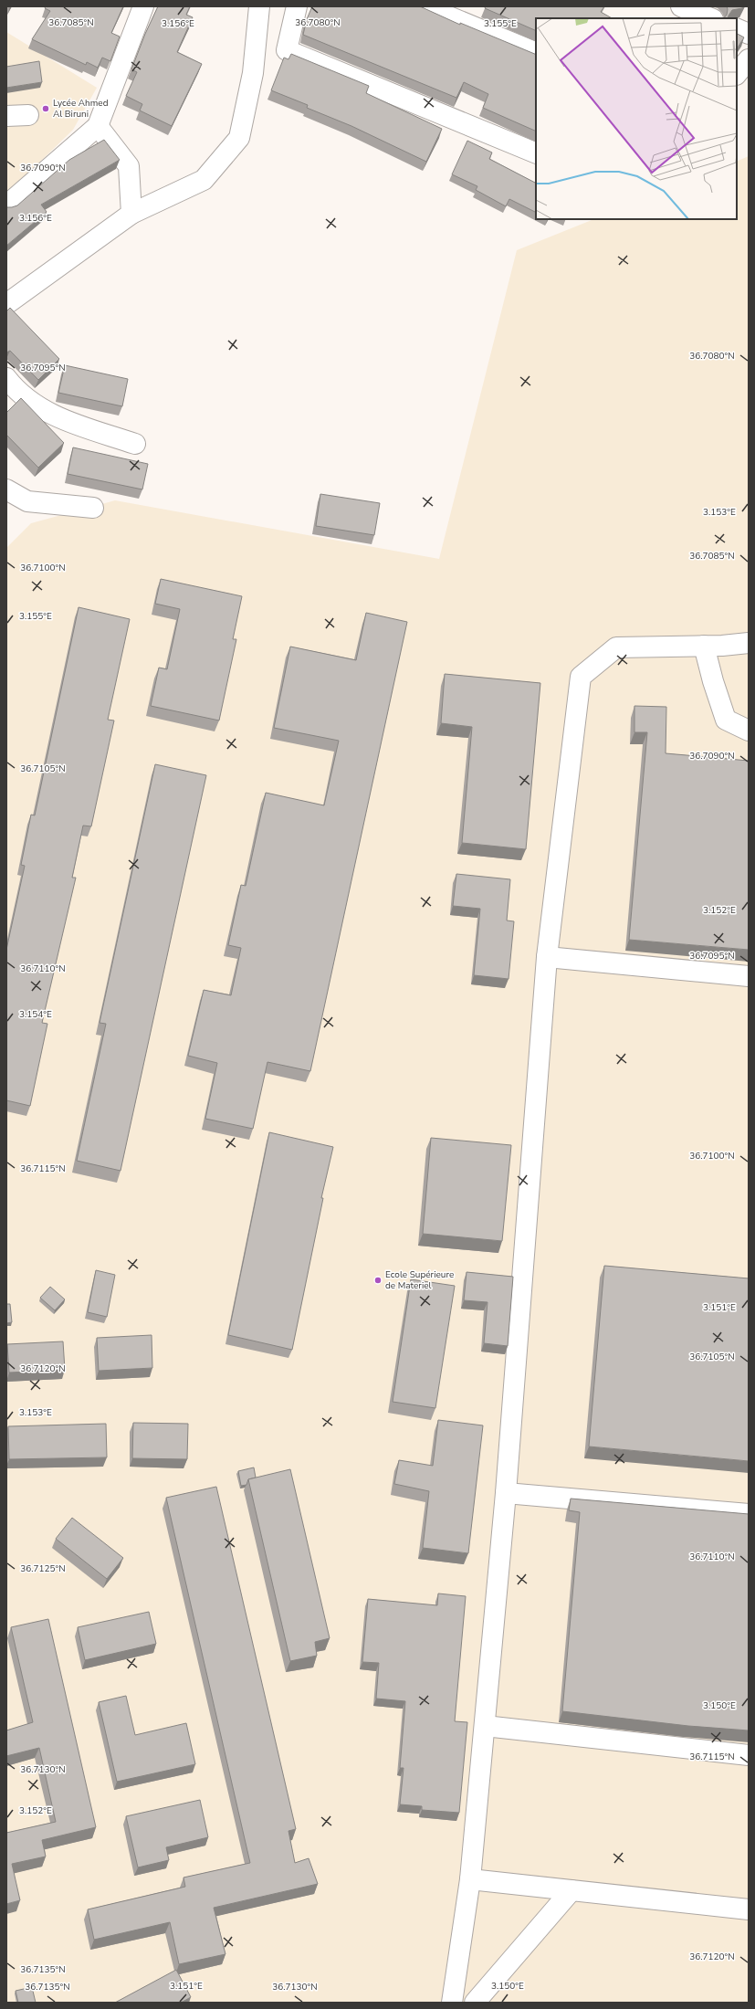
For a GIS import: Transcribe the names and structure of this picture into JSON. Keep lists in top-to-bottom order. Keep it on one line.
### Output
{"places":["Lycée Ahmed Al Biruni","Ecole Supérieure de Materiel"],"coordinates":["36.7085°N","36.7080°N","3.156°E","3.155°E","36.7090°N","36.7095°N","3.153°E","36.7100°N","36.7105°N","3.152°E","36.7110°N","3.154°E","36.7115°N","3.151°E","36.7120°N","36.7125°N","3.150°E","36.7130°N","36.7135°N"]}
